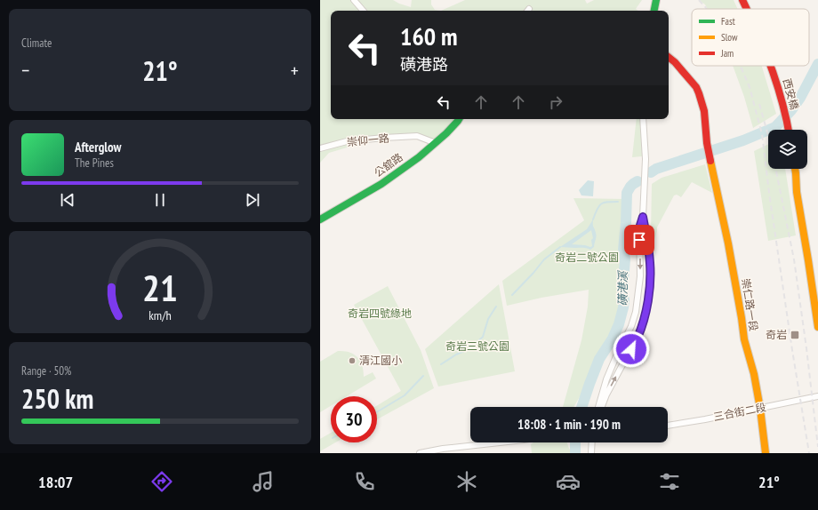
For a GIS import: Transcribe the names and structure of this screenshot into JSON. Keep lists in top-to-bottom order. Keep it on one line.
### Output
{"streets":{"street":["西安橋","崇仰一路","公舘路","崇仁路一段","三合街二段"]},"crossings":[["崇仰一路","公舘路"],["崇仁路一段","三合街二段"]],"water":["磺港溪"],"parks":["奇岩二號公園","奇岩四號綠地","奇岩三號公園"],"places":{"transit":["奇岩"],"other":["清江國小"]},"legend":["Fast","Slow","Jam"],"page":{"tile":["Climate",["Range · 50%","250 km"]],"turn":["160 m","磺港路"],"heat":["−","21°","+"],"song":["Afterglow","The Pines"],"limit":"30","trip":"18:08 · 1 min · 190 m","tabs":["18:07","21°"],"gauge":["21","km/h"]}}
